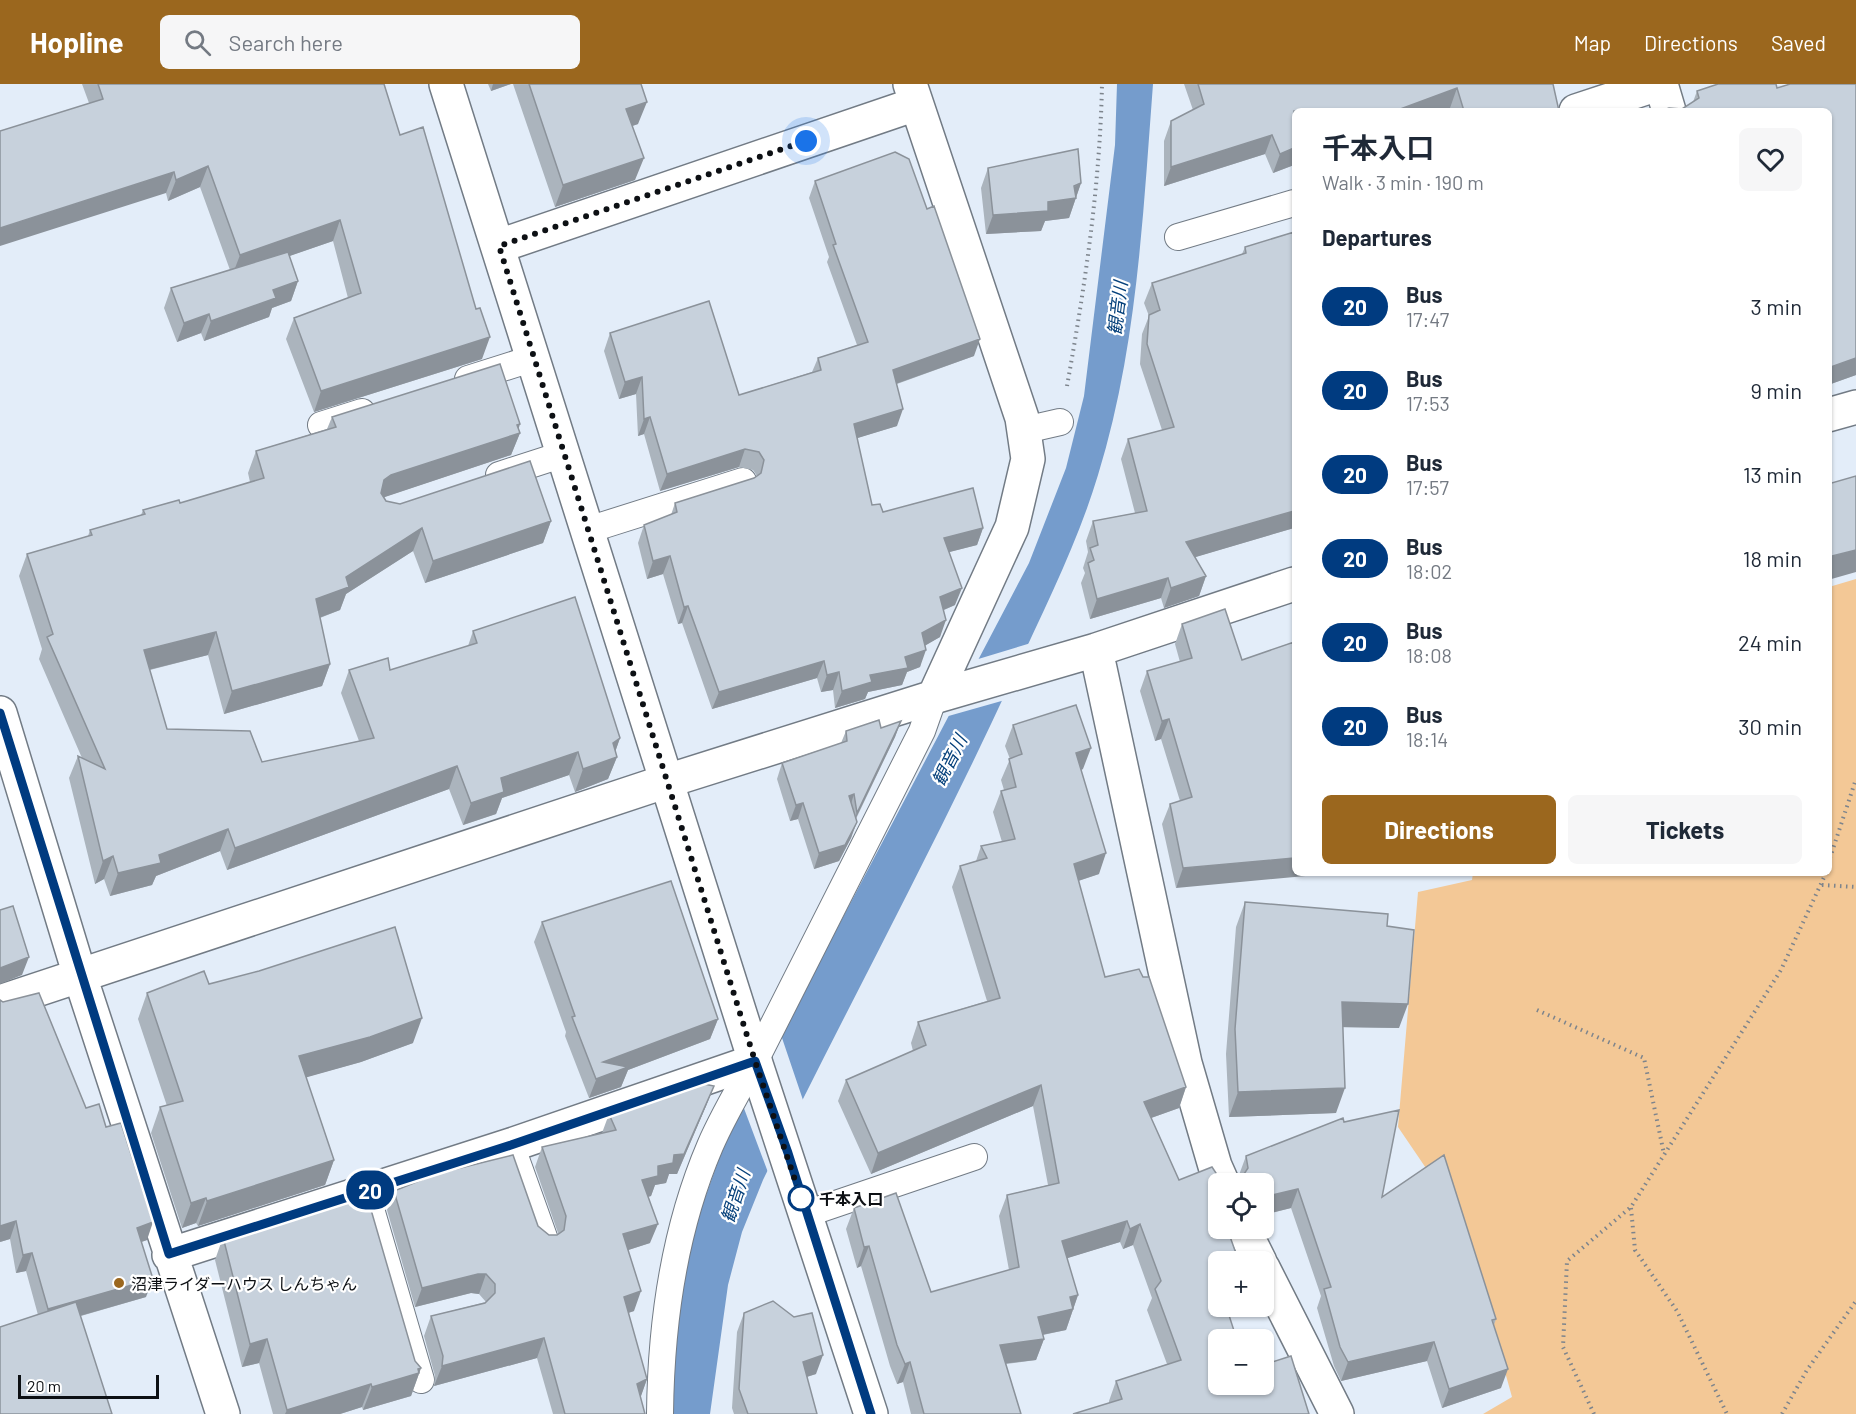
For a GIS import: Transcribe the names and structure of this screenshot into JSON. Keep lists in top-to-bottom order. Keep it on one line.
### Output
{"water":["観音川"],"places":["千本入口","沼津ライダーハウス しんちゃん"],"lines":["bus line 20"],"scale_bar":"20 m","page":{"header":"Hopline","search":"Search here","nav":["Map","Directions","Saved"],"on_map":"20","heading":[["千本入口","Walk · 3 min · 190 m"],"Departures"],"list":[{"mark":"20","name":"Bus","note":"17:47","value":"3 min"},{"mark":"20","name":"Bus","note":"17:53","value":"9 min"},{"mark":"20","name":"Bus","note":"17:57","value":"13 min"},{"mark":"20","name":"Bus","note":"18:02","value":"18 min"},{"mark":"20","name":"Bus","note":"18:08","value":"24 min"},{"mark":"20","name":"Bus","note":"18:14","value":"30 min"}],"buttons":["Directions","Tickets"],"map_buttons":["+","−"],"scale":"20 m"}}
